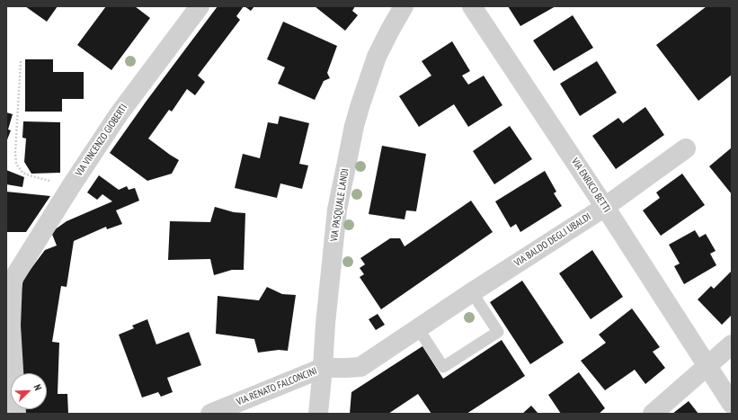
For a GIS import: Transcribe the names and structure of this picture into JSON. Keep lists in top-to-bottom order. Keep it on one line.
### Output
{"streets":{"street":["VIA VINCENZO GIOBERTI","VIA ENRICO BETTI","VIA PASQUALE LANDI","VIA BALDO DEGLI UBALDI","VIA RENATO FALCONCINI"]},"crossings":[["VIA ENRICO BETTI","VIA BALDO DEGLI UBALDI"],["VIA PASQUALE LANDI","VIA BALDO DEGLI UBALDI"],["VIA PASQUALE LANDI","VIA RENATO FALCONCINI"],["VIA BALDO DEGLI UBALDI","VIA RENATO FALCONCINI"]],"north":"top right"}
